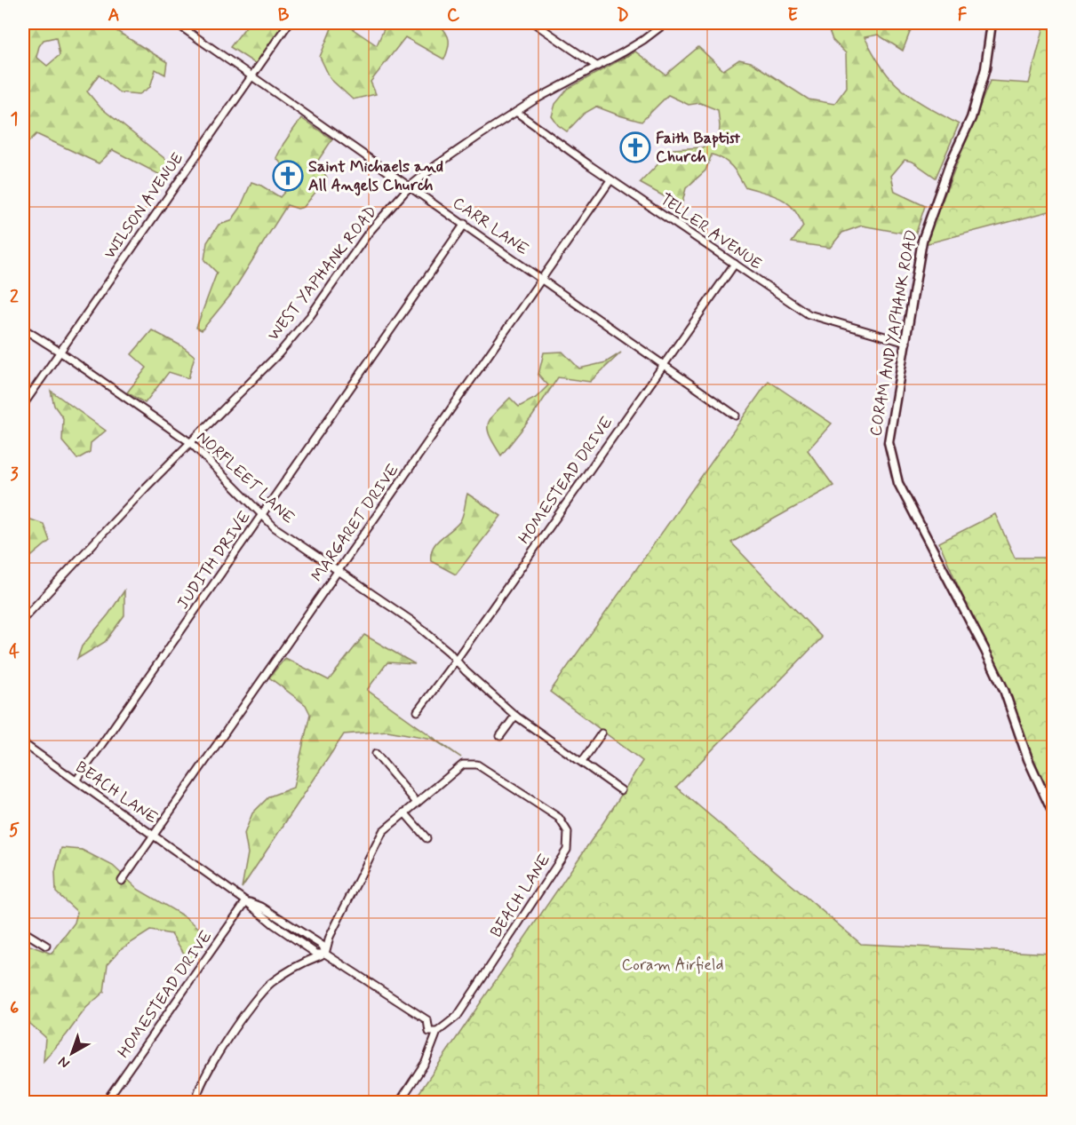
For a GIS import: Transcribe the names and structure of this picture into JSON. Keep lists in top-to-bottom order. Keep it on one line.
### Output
{"streets":{"main road":["CORAM AND YAPHANK ROAD"],"street":["WILSON AVENUE","CARR LANE","TELLER AVENUE","WEST YAPHANK ROAD","NORFLEET LANE","HOMESTEAD DRIVE","MARGARET DRIVE","JUDITH DRIVE","BEACH LANE"]},"crossings":[["WILSON AVENUE","CARR LANE"],["WILSON AVENUE","NORFLEET LANE"],["CARR LANE","WEST YAPHANK ROAD"],["CARR LANE","HOMESTEAD DRIVE"],["CARR LANE","MARGARET DRIVE"],["CARR LANE","JUDITH DRIVE"],["TELLER AVENUE","WEST YAPHANK ROAD"],["TELLER AVENUE","CORAM AND YAPHANK ROAD"],["TELLER AVENUE","HOMESTEAD DRIVE"],["TELLER AVENUE","MARGARET DRIVE"],["WEST YAPHANK ROAD","NORFLEET LANE"],["NORFLEET LANE","HOMESTEAD DRIVE"],["NORFLEET LANE","MARGARET DRIVE"],["NORFLEET LANE","JUDITH DRIVE"],["HOMESTEAD DRIVE","BEACH LANE"],["MARGARET DRIVE","BEACH LANE"],["JUDITH DRIVE","BEACH LANE"]],"parks":["Coram Airfield"],"places":{"church":["Faith Baptist Church","Saint Michaels and All Angels Church"]},"north":"bottom left","grid":{"columns":["A","B","C","D","E","F"],"rows":["1","2","3","4","5","6"]}}
